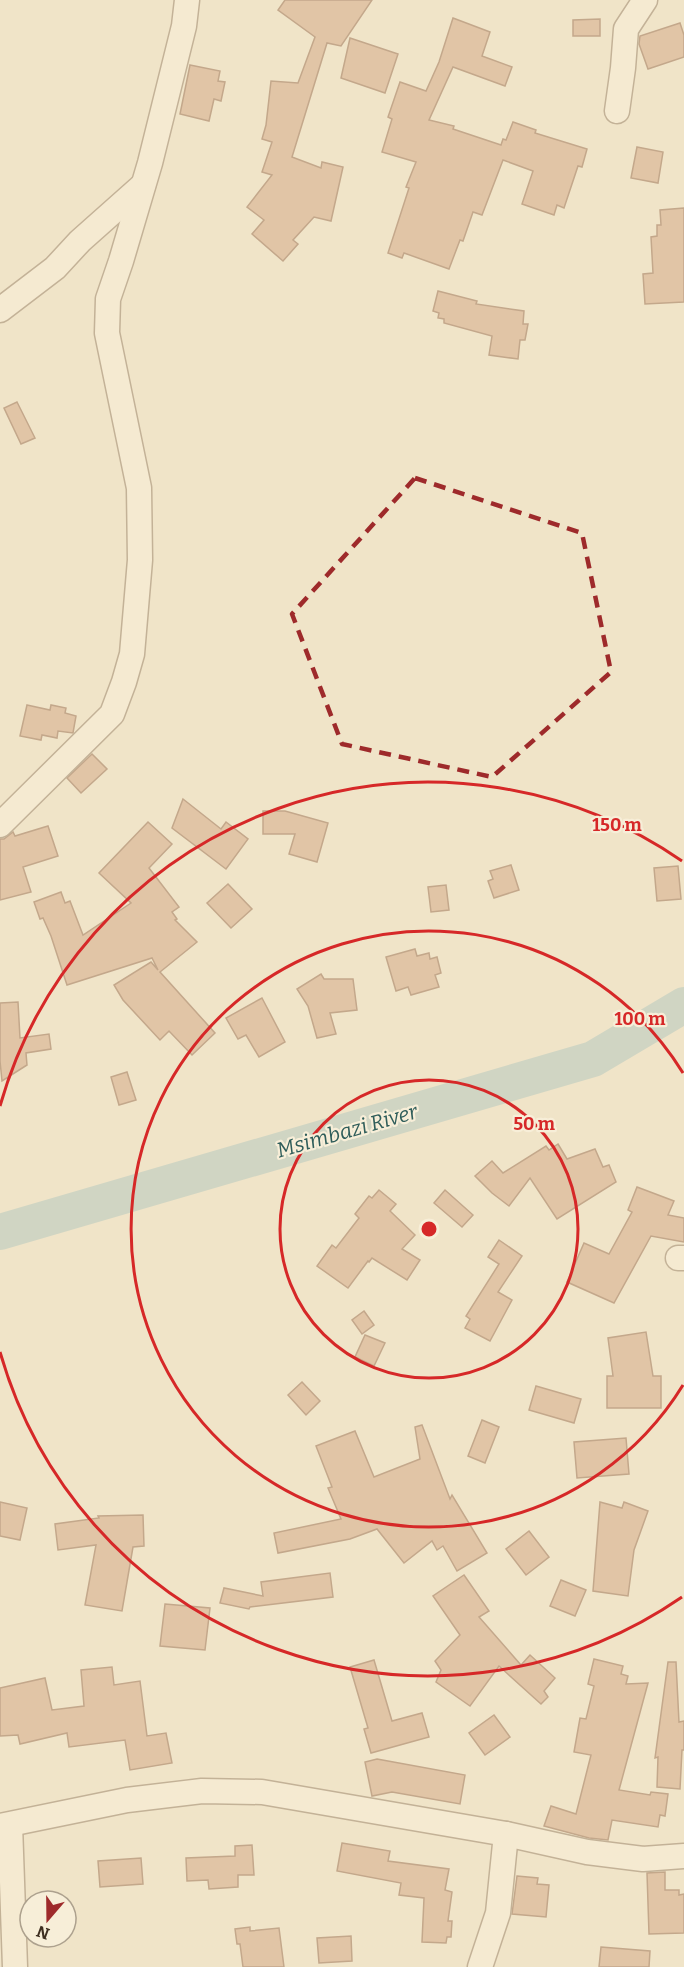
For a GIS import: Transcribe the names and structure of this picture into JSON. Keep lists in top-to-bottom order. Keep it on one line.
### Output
{"water":["Msimbazi River"],"north":"bottom","rings":["150 m","100 m","50 m"]}
